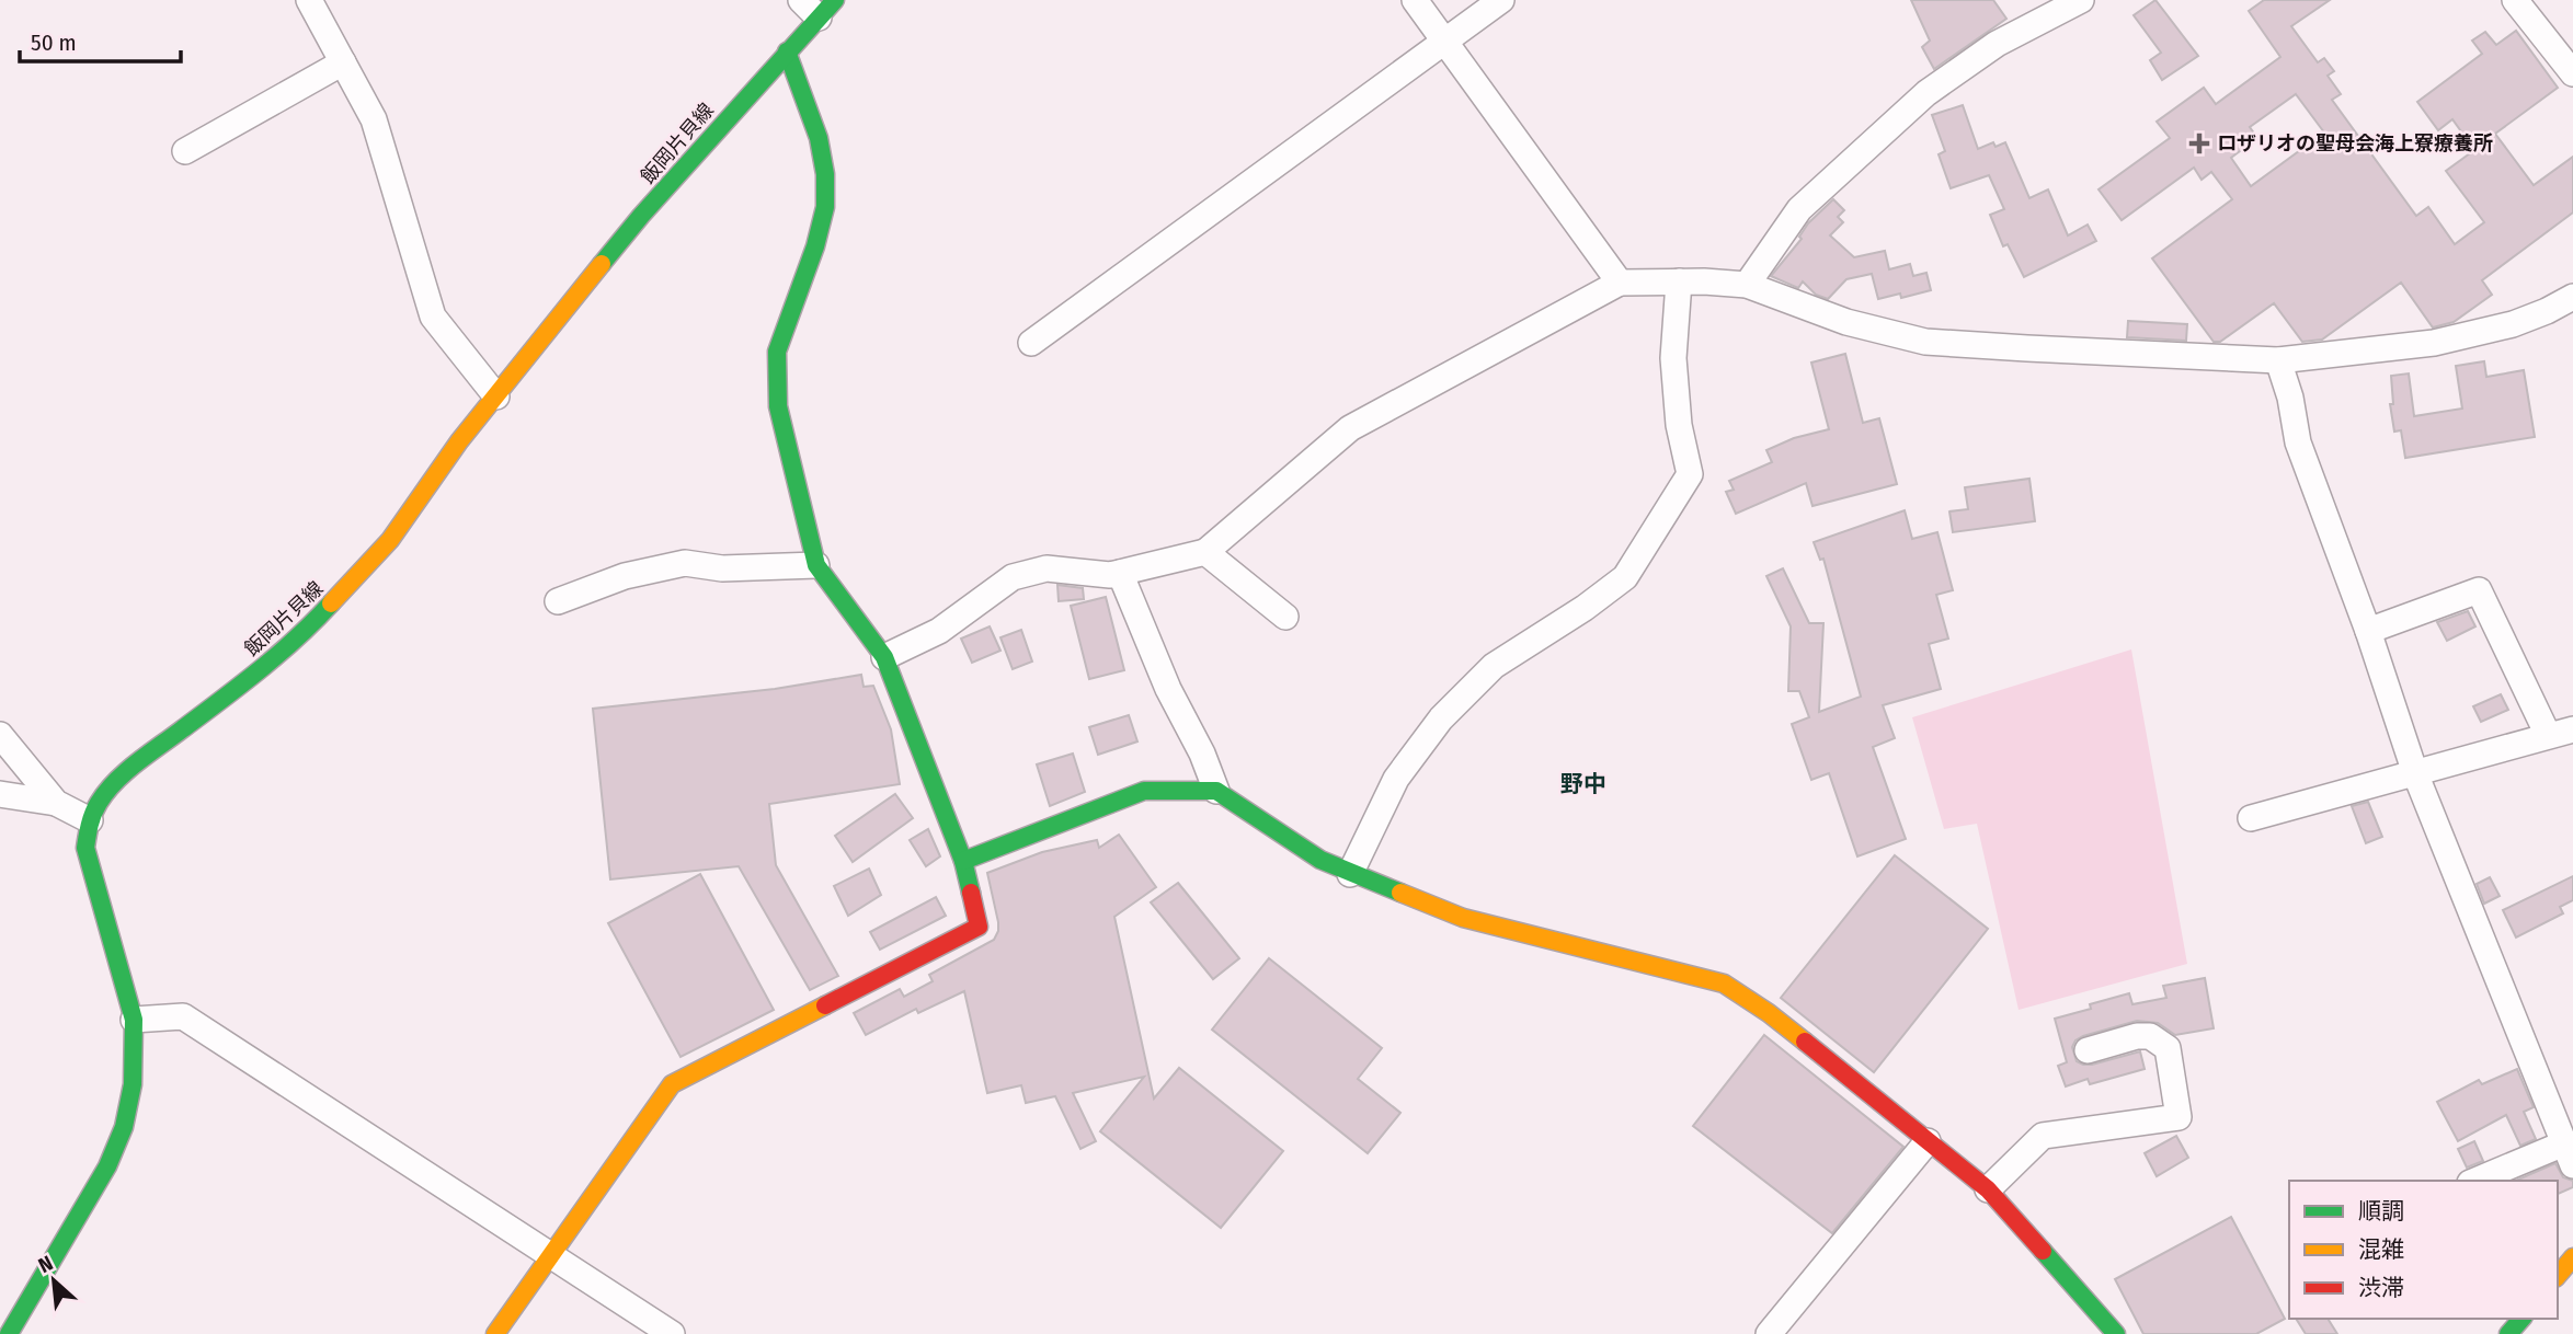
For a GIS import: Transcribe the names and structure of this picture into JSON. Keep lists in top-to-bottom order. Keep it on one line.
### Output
{"streets":{"street":["飯岡片貝線"]},"districts":["野中"],"places":{"health":["ロザリオの聖母会海上寮療養所"]},"legend":["順調","混雑","渋滞"],"scale_bar":"50 m","north":"top left"}
